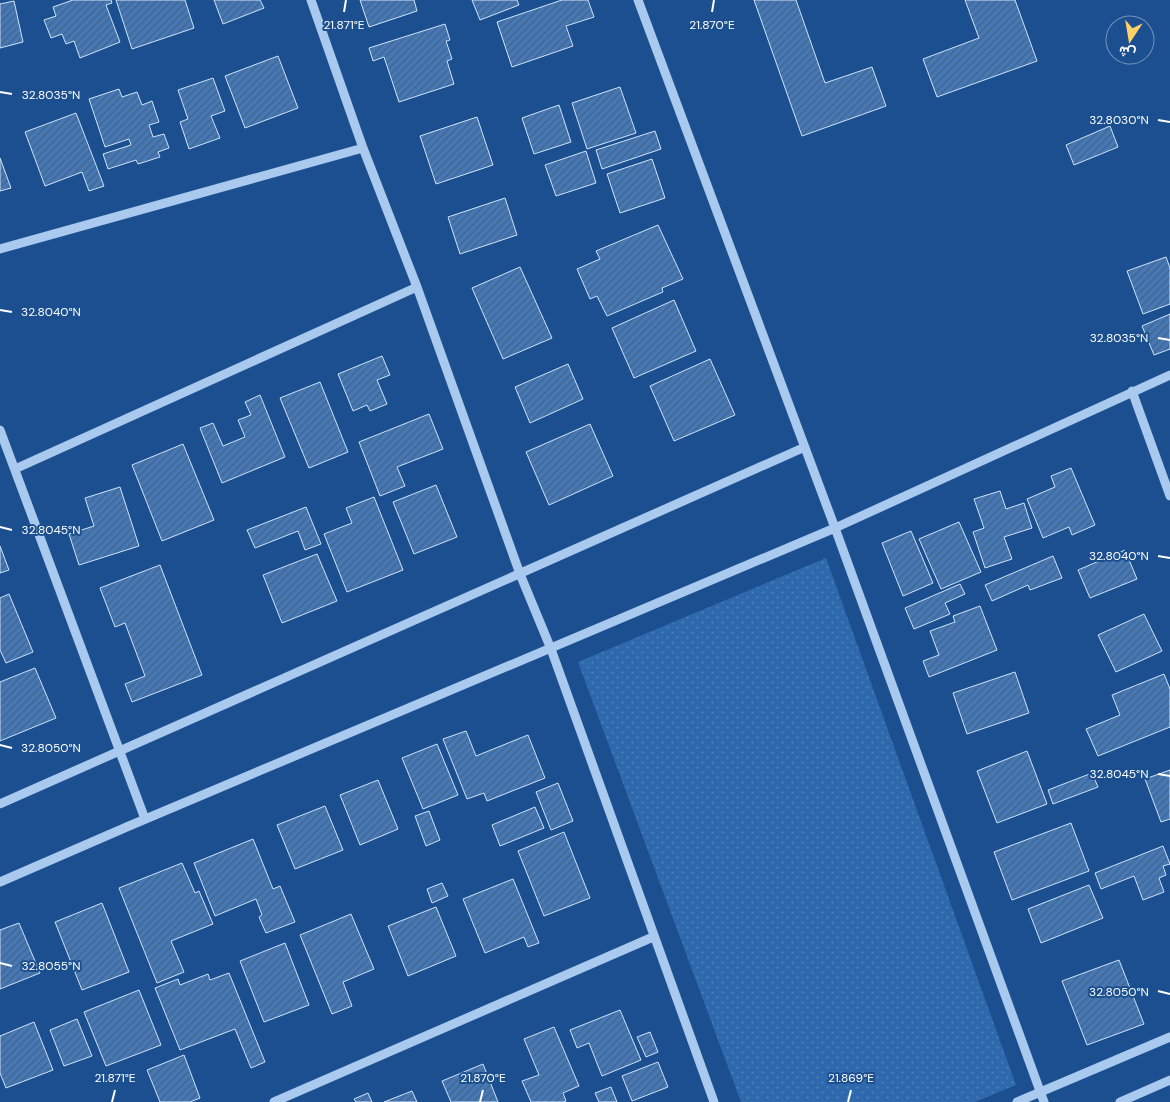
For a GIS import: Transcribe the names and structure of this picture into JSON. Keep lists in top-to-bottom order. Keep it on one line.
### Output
{"north":"bottom","coordinates":["21.871°E","21.870°E","32.8035°N","32.8030°N","32.8040°N","32.8045°N","32.8050°N","32.8055°N","21.869°E"]}
